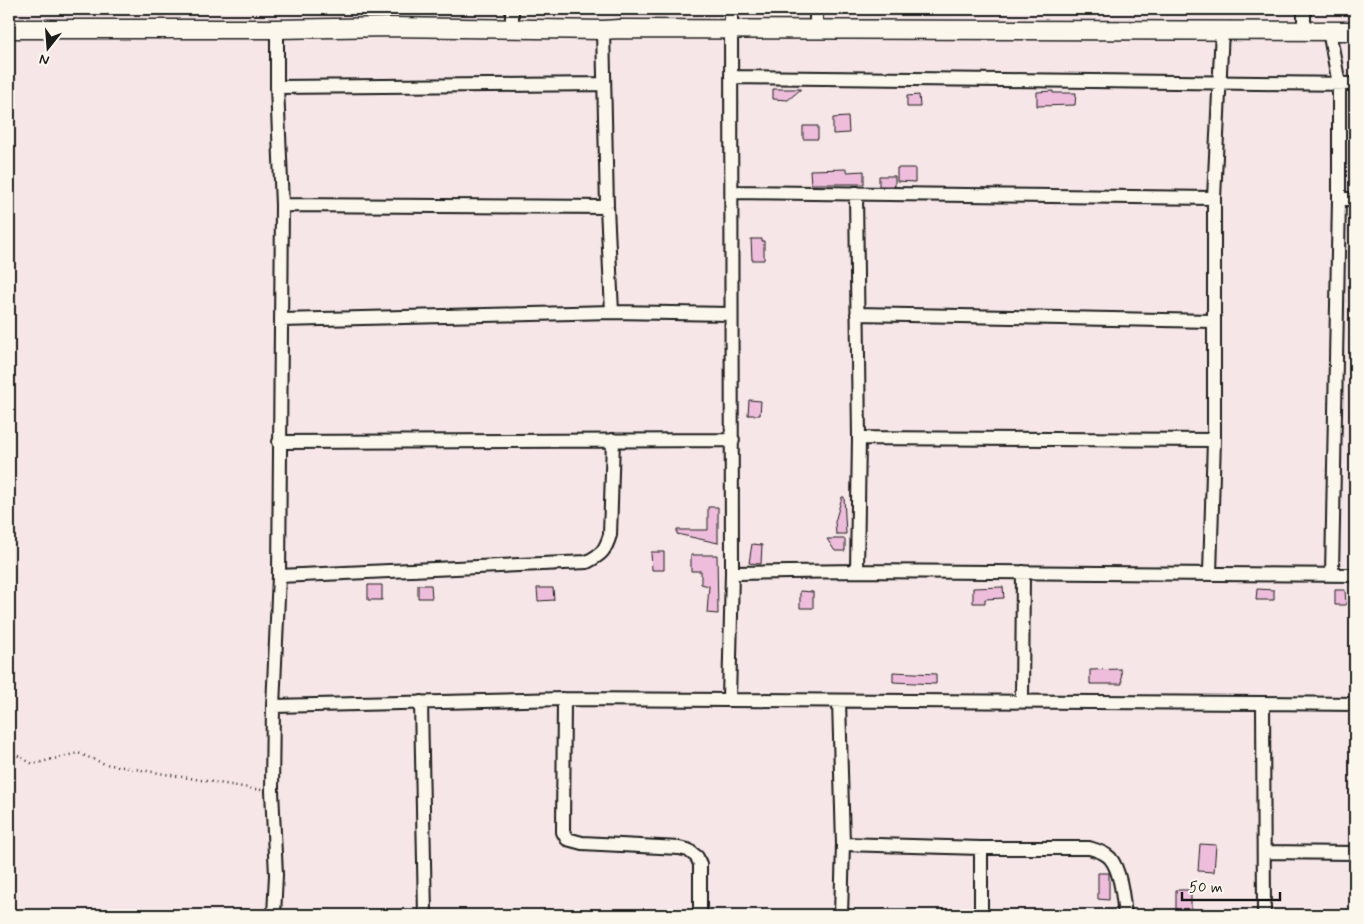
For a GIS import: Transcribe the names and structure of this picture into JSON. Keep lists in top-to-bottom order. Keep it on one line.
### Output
{"scale_bar":"50 m","north":"bottom"}
